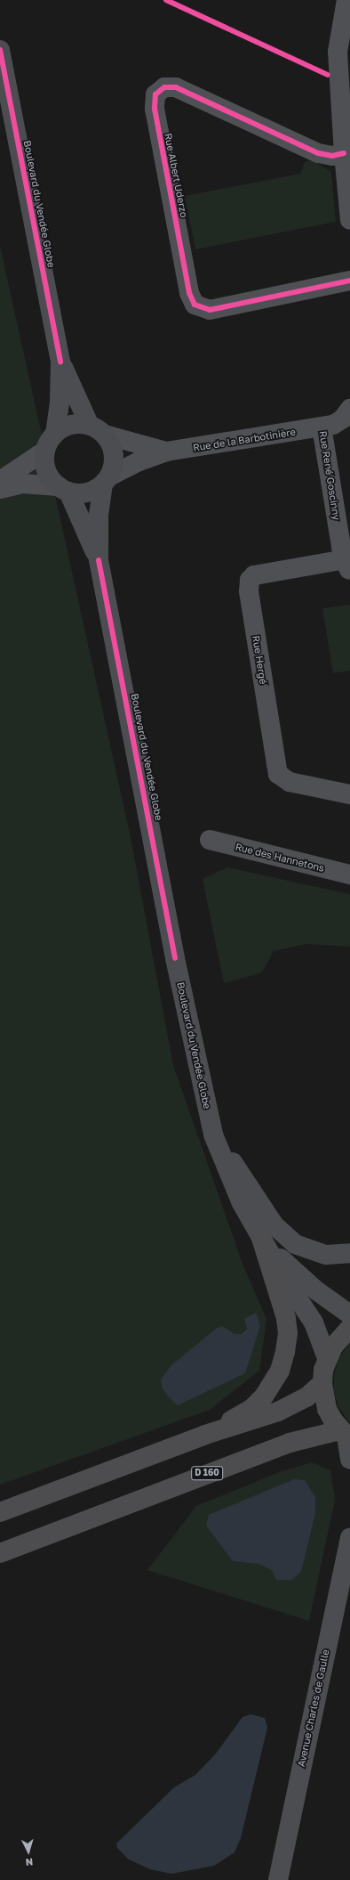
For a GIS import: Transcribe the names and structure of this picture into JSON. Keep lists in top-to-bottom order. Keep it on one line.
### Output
{"streets":{"highway":["D 160"],"main road":["Boulevard du Vendée Globe","Avenue Charles de Gaulle"],"street":["Rue Albert Uderzo","Rue de la Barbotinière","Rue René Goscinny","Rue Hergé","Rue des Hannetons"]},"crossings":[["Boulevard du Vendée Globe","Rue de la Barbotinière"],["Rue de la Barbotinière","Rue René Goscinny"],["Rue René Goscinny","Rue Hergé"]],"north":"bottom"}
